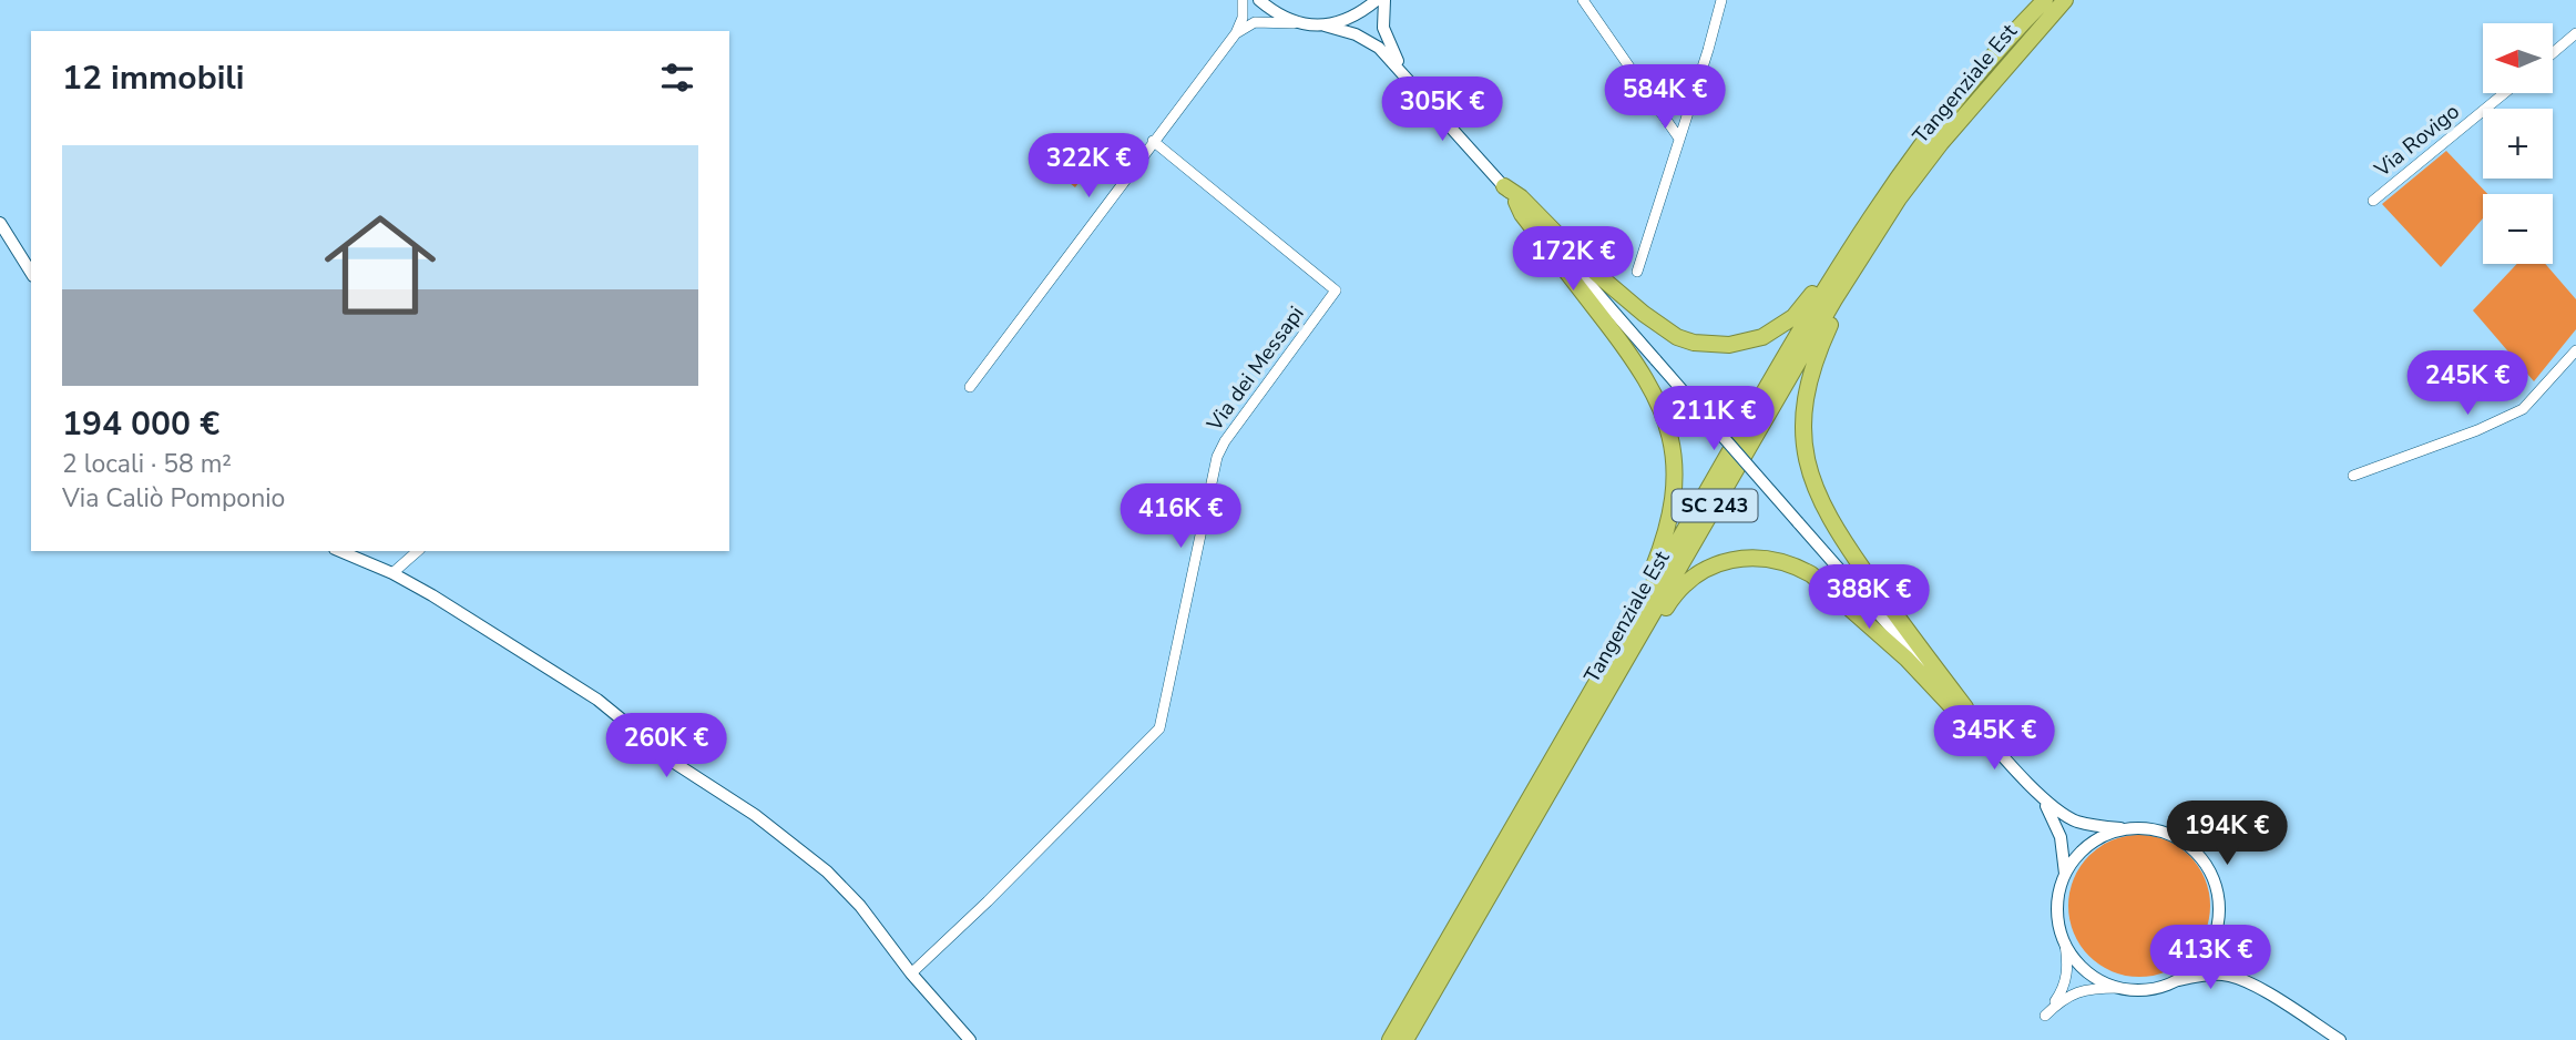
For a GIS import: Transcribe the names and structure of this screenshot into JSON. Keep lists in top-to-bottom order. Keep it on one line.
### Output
{"streets":{"highway":["Tangenziale Est","SC 243"],"street":["Via Rovigo","Via dei Messapi"]},"north":"left","page":{"map_buttons":["+","−"],"heading":"12 immobili","price":["584K €","305K €","322K €","172K €","245K €","211K €","416K €","388K €","345K €","260K €","194K €","413K €"],"list":[{"name":"194 000 €","note":"2 locali · 58 m² · Via Caliò Pomponio"}]}}
